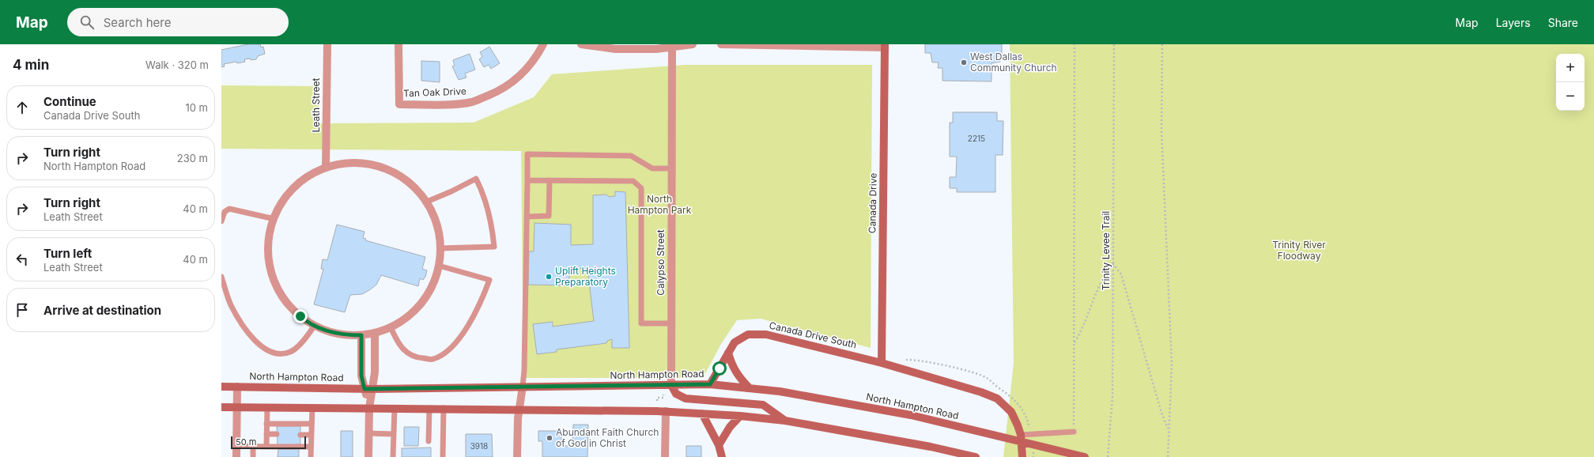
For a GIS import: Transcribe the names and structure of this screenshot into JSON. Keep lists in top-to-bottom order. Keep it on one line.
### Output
{"streets":{"main road":["Canada Drive","Canada Drive South","North Hampton Road"],"street":["Tan Oak Drive","Leath Street","Calypso Street"],"path":["Trinity Levee Trail"]},"crossings":[["Canada Drive","Canada Drive South"],["Calypso Street","North Hampton Road"],["Canada Drive South","North Hampton Road"]],"parks":["North Hampton Park","Trinity River Floodway"],"places":["West Dallas Community Church","Uplift Heights Preparatory","Abundant Faith Church of God in Christ"],"house_numbers":["2215","3918"],"scale_bar":"50 m","page":{"header":"Map","search":"Search here","nav":["Map","Layers","Share"],"heading":["4 min","Walk · 320 m"],"map_buttons":["+","−"],"list":[["Continue","Canada Drive South","10 m"],["Turn right","North Hampton Road","230 m"],["Turn right","Leath Street","40 m"],["Turn left","Leath Street","40 m"],"Arrive at destination"],"scale":"50 m"}}
